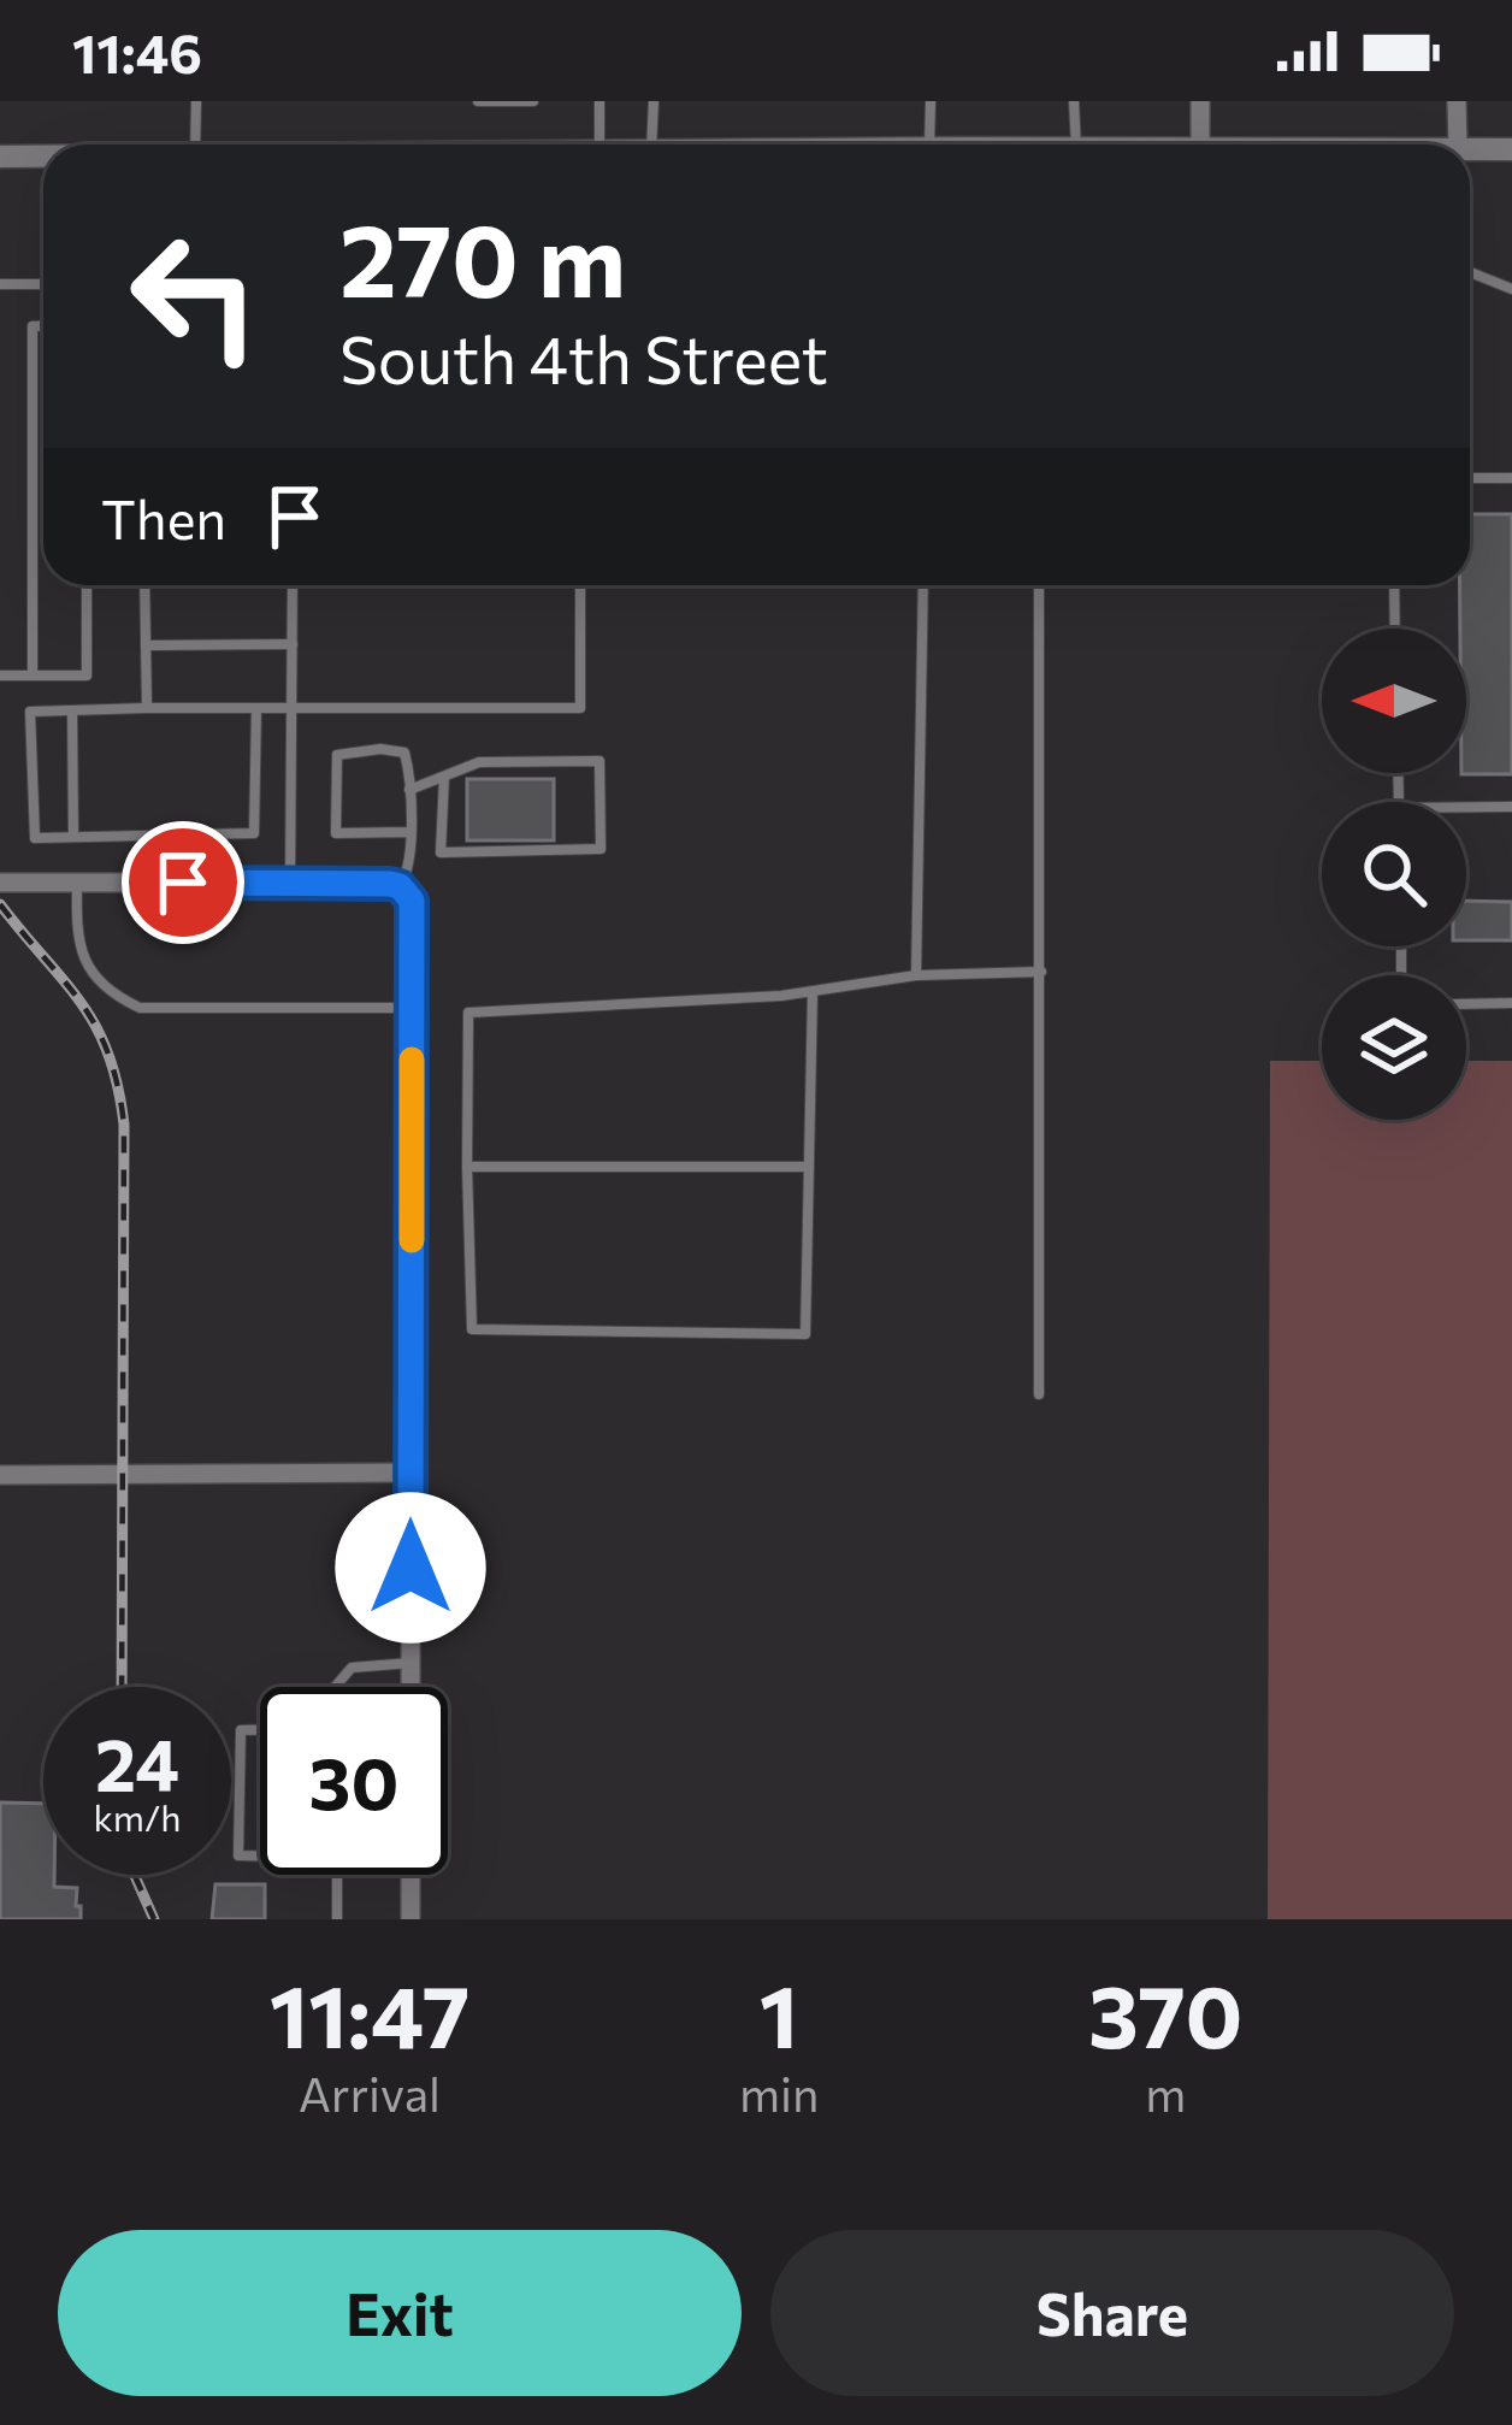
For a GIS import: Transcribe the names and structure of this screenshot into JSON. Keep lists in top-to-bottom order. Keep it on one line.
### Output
{"north":"left","page":{"status":"11:46","turn":["270 m","South 4th Street"],"then":"Then","speed":"24 km/h","limit":"30","eta":["11:47","Arrival","1","min","370","m"],"buttons":["Exit","Share"]}}
